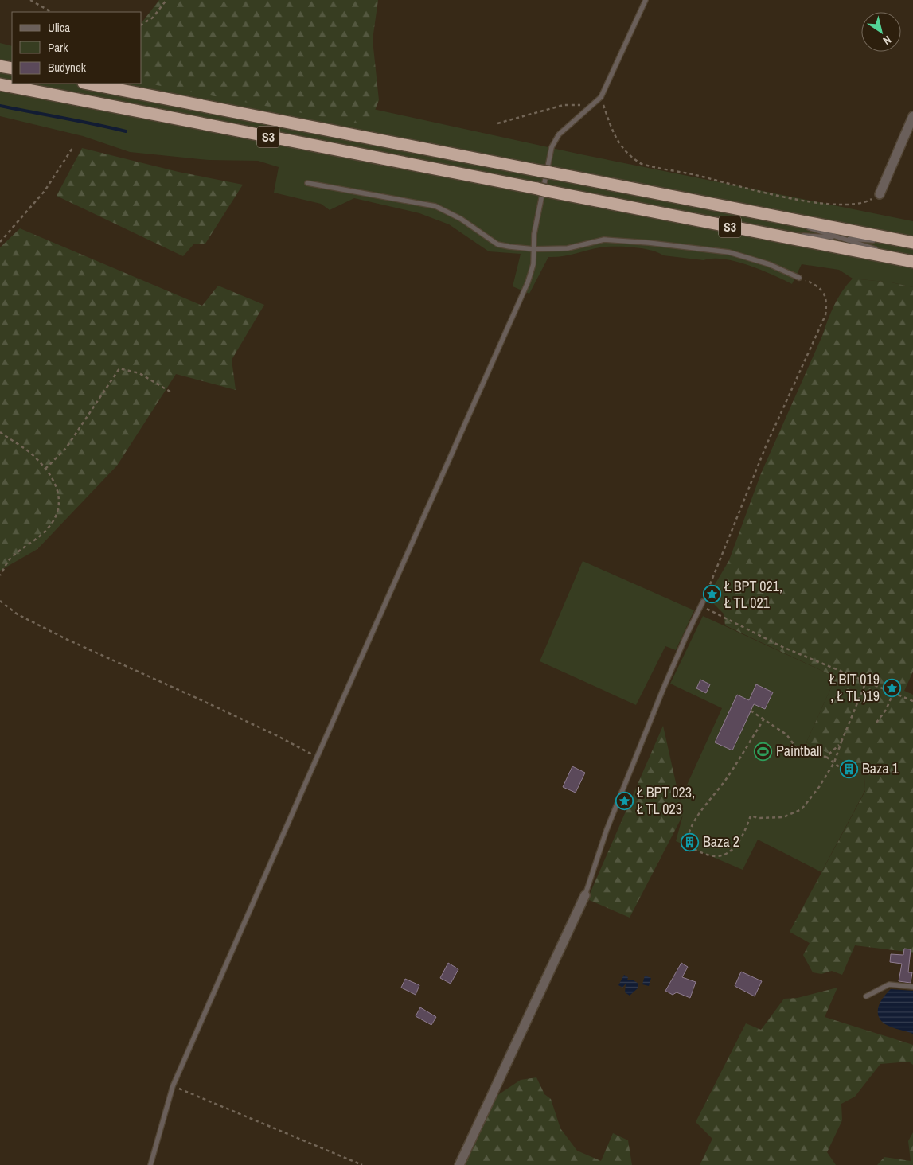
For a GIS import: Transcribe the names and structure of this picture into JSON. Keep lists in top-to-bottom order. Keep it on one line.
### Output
{"streets":{"highway":["S3"]},"places":{"place":["Ł BPT 021, Ł TL 021","Ł BIT 019 , Ł TL )19","Ł BPT 023, Ł TL 023"],"sports":["Paintball"],"building":["Baza 1","Baza 2"]},"legend":["Ulica","Park","Budynek"],"north":"bottom right"}
